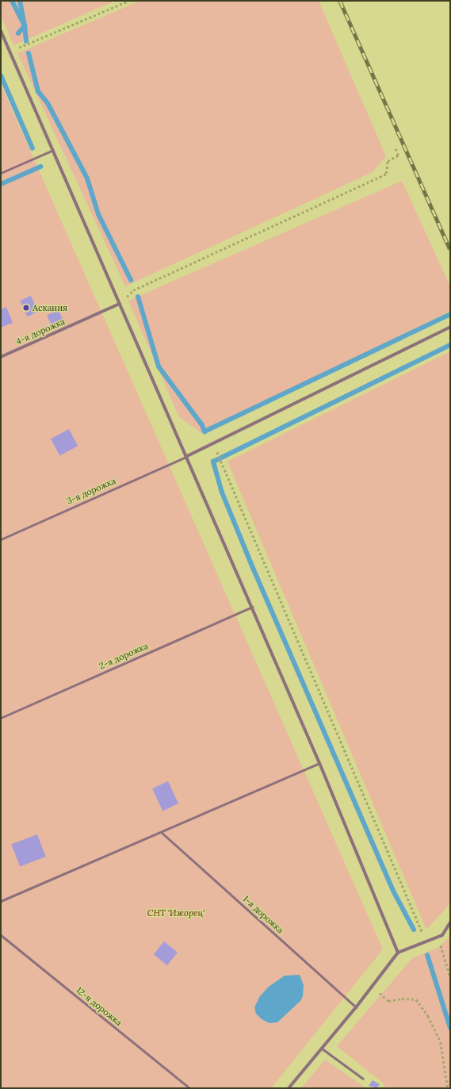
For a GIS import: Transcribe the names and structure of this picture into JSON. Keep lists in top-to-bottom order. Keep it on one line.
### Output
{"streets":{"street":["4-я дорожка"],"lane":["3-я дорожка","2-я дорожка","1-я дорожка","12-я дорожка"]},"parks":["СНТ 'Ижорец'"],"places":["Аскания"]}
